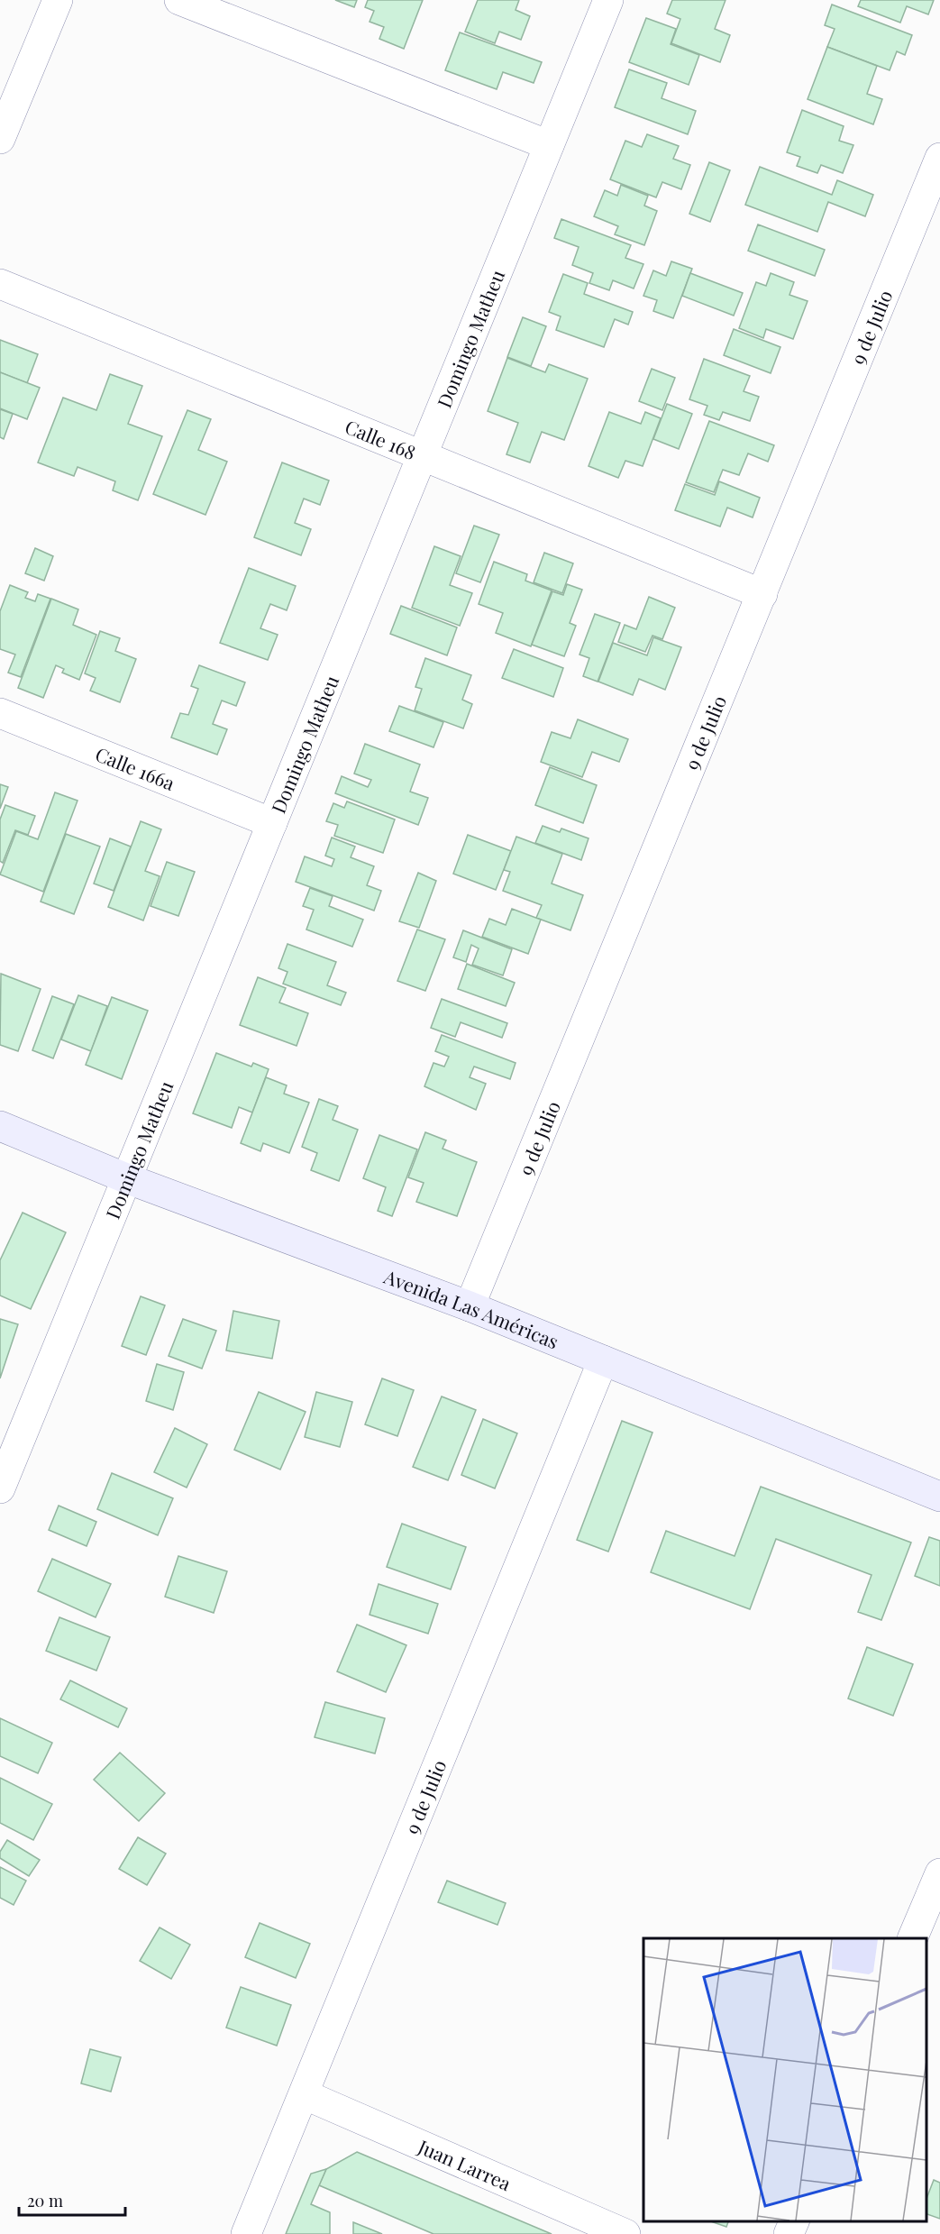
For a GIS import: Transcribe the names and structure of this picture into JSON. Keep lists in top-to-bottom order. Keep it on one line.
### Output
{"streets":{"main road":["Avenida Las Américas"],"street":["9 de Julio","Domingo Matheu","Calle 168","Calle 166a","Juan Larrea"]},"crossings":[["9 de Julio","Calle 168"],["9 de Julio","Avenida Las Américas"],["9 de Julio","Juan Larrea"],["Domingo Matheu","Calle 168"],["Domingo Matheu","Calle 166a"],["Domingo Matheu","Avenida Las Américas"]],"scale_bar":"20 m"}
